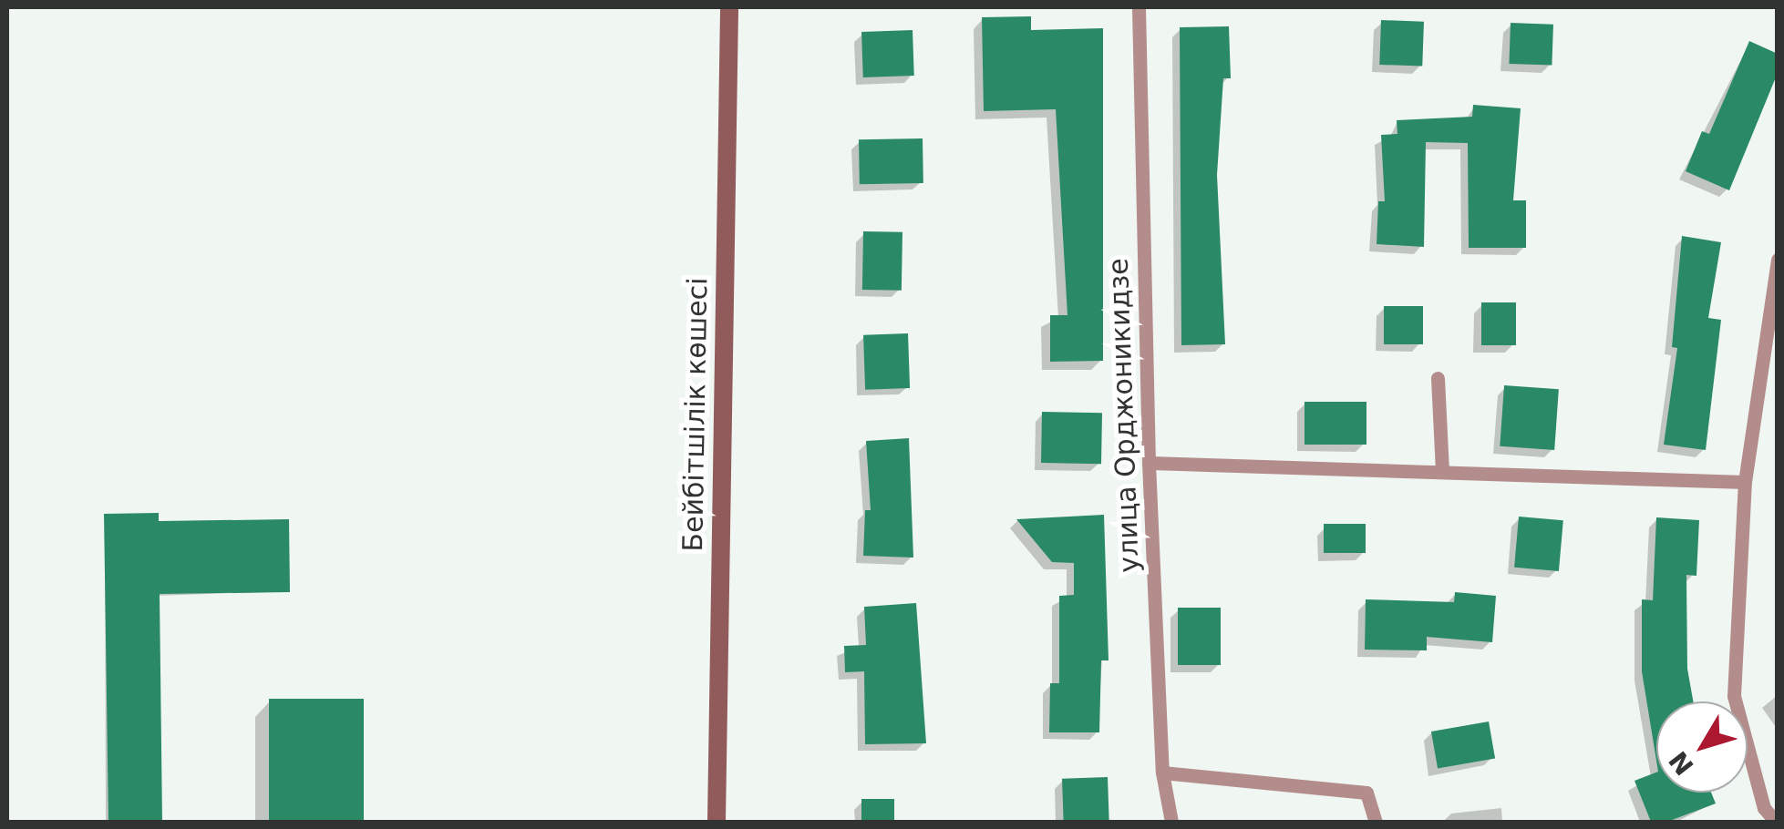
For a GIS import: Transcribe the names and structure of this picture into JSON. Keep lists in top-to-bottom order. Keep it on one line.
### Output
{"streets":{"street":["Бейбітшілік көшесі"],"lane":["улица Орджоникидзе"]},"north":"bottom left"}
